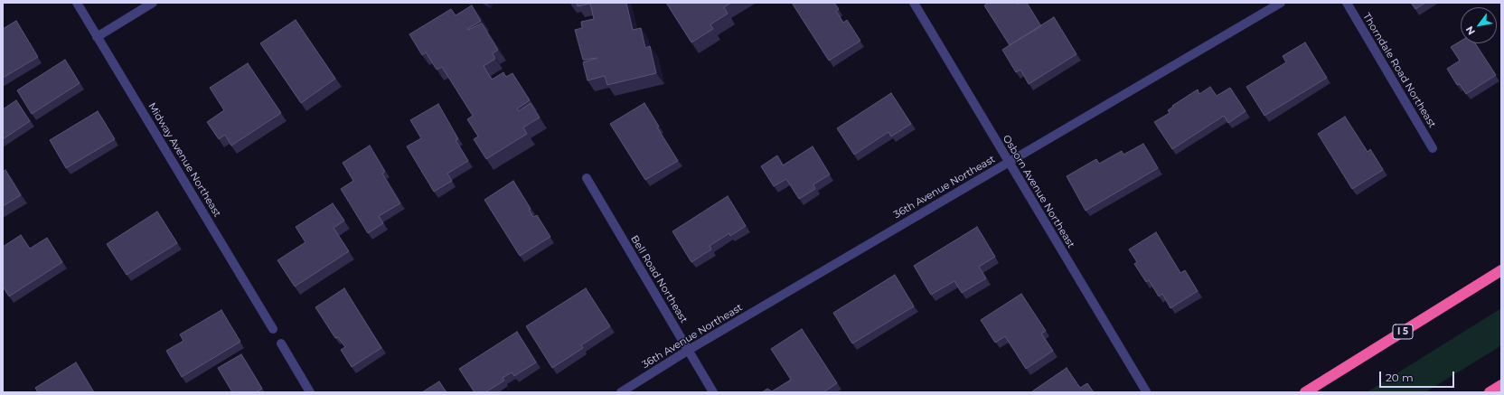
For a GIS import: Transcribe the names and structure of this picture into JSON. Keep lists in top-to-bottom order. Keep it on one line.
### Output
{"streets":{"highway":["I 5"],"street":["Thorndale Road Northeast","Midway Avenue Northeast","36th Avenue Northeast","Osborn Avenue Northeast","Bell Road Northeast"]},"crossings":[["36th Avenue Northeast","Osborn Avenue Northeast"],["36th Avenue Northeast","Bell Road Northeast"]],"scale_bar":"20 m","north":"bottom left"}
